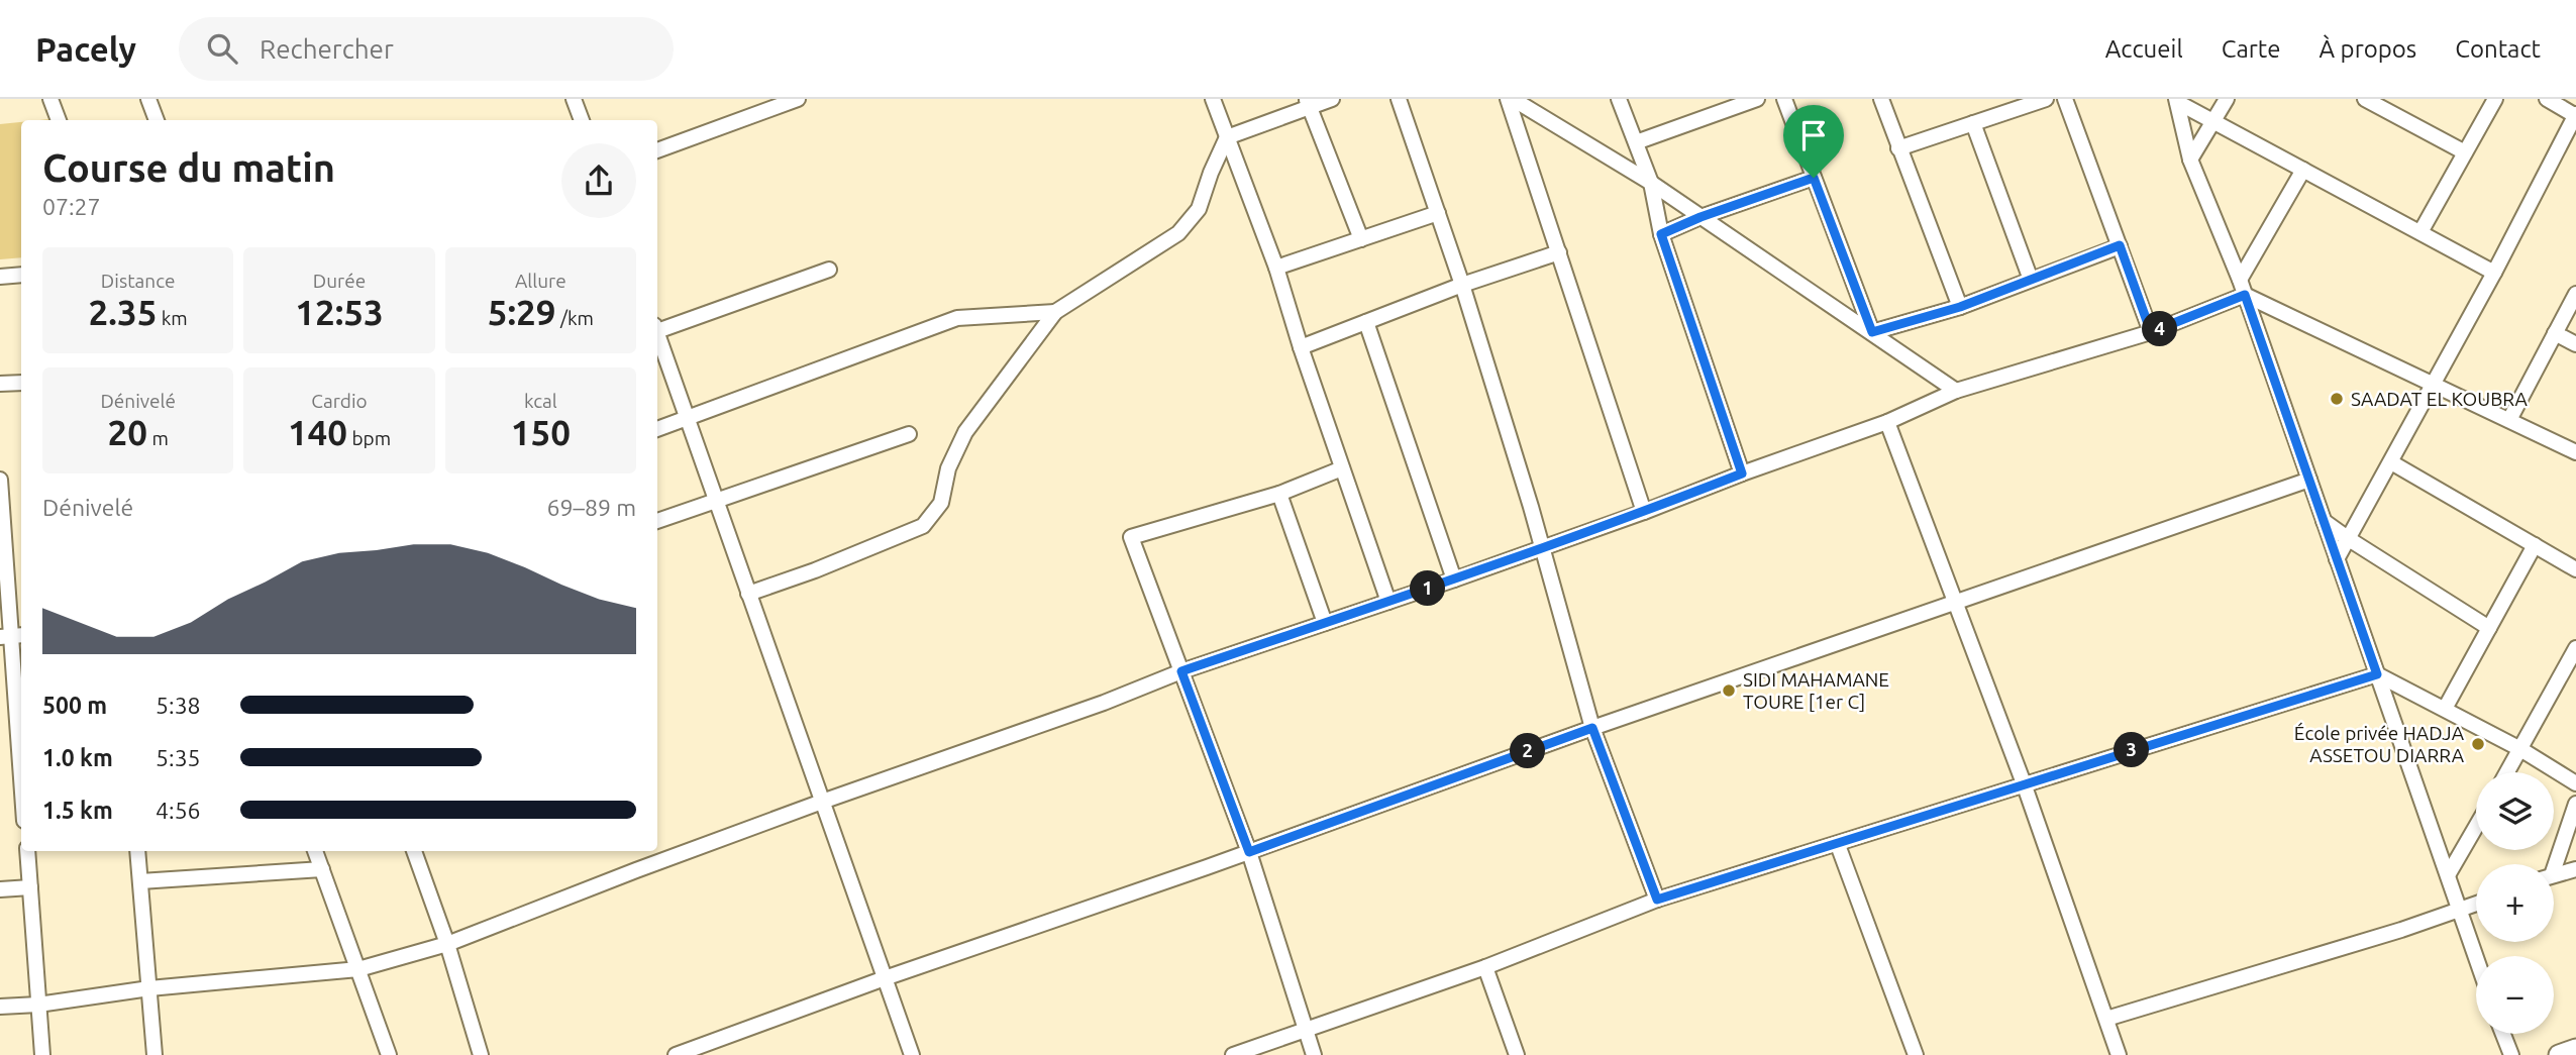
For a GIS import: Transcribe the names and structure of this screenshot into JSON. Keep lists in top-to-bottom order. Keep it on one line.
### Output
{"places":["SAADAT EL KOUBRA","SIDI MAHAMANE TOURE [1er C]","École privée HADJA ASSETOU DIARRA"],"page":{"header":"Pacely","search":"Rechercher","nav":["Accueil","Carte","À propos","Contact"],"heading":["Course du matin","07:27"],"stats":[["Distance","2.35 km"],["Durée","12:53"],["Allure","5:29 /km"],["Dénivelé","20 m"],["Cardio","140 bpm"],["kcal","150"]],"pins":["4","1","3","2"],"chart":["Dénivelé","69–89 m"],"list":[{"name":"500 m","note":"5:38"},{"name":"1.0 km","note":"5:35"},{"name":"1.5 km","note":"4:56"}],"map_buttons":["+","−"]}}
